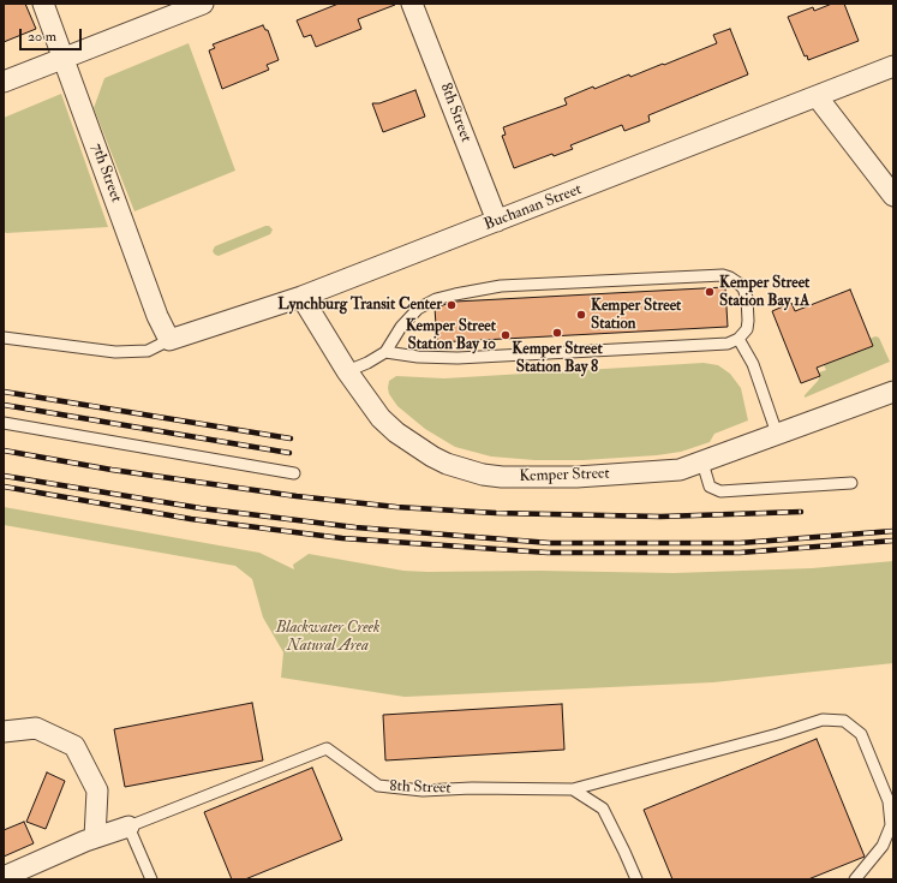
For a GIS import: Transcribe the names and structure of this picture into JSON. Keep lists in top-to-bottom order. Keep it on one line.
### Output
{"streets":{"street":["8th Street","7th Street","Buchanan Street","Kemper Street"]},"crossings":[["8th Street","Buchanan Street"],["7th Street","Buchanan Street"],["Buchanan Street","Kemper Street"]],"parks":["Blackwater Creek Natural Area"],"places":["Kemper Street Station Bay 1A","Lynchburg Transit Center","Kemper Street Station","Kemper Street Station Bay 8","Kemper Street Station Bay 10"],"scale_bar":"20 m"}
